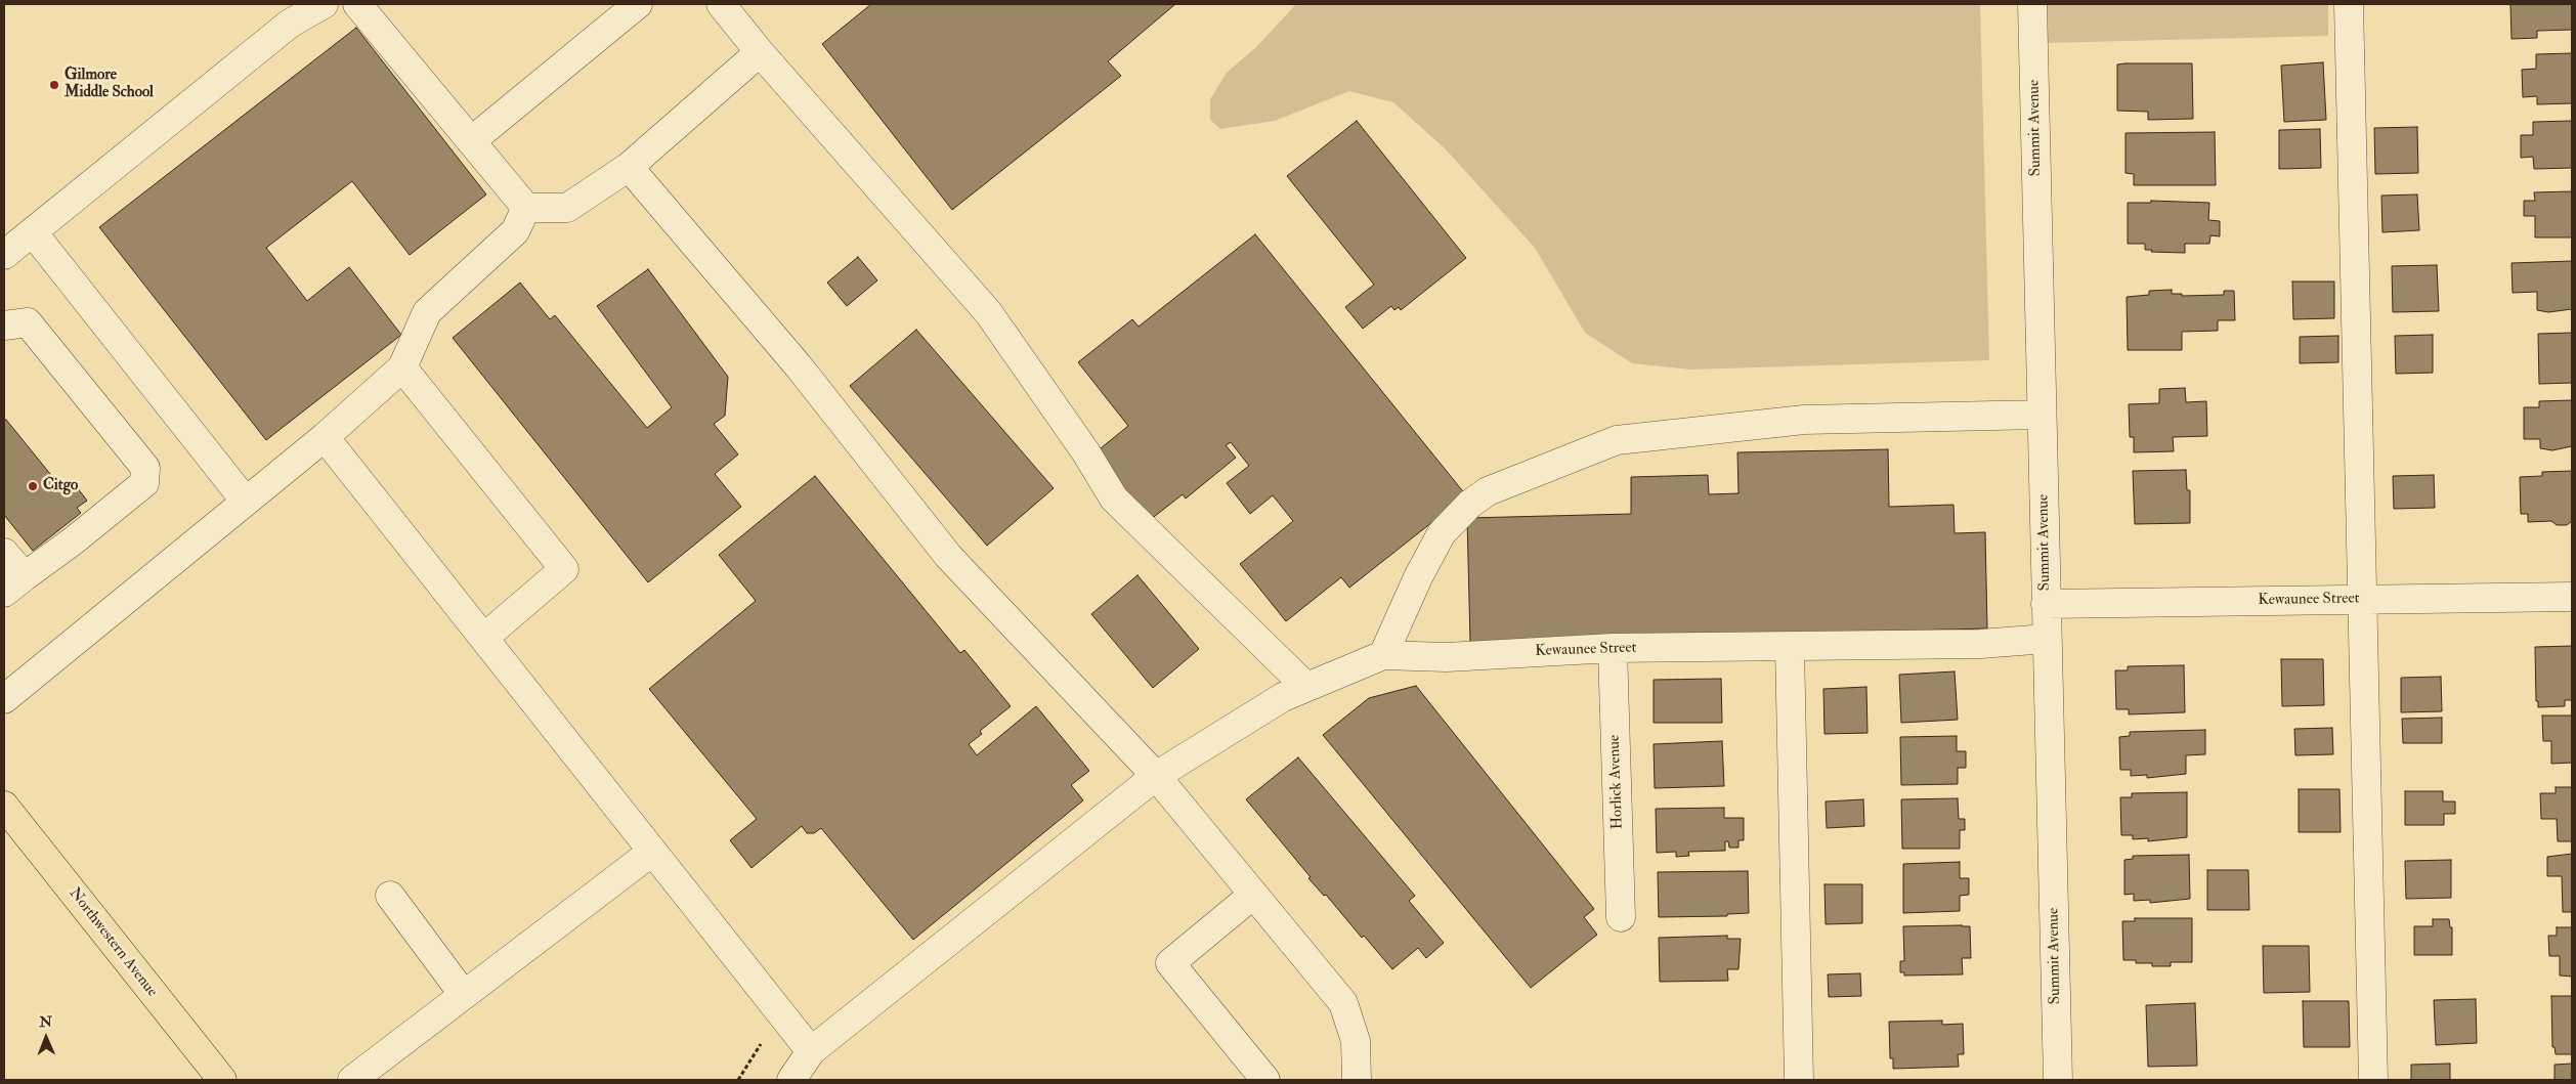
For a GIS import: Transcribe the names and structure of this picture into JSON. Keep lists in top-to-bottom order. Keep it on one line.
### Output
{"streets":{"main road":["Northwestern Avenue"],"street":["Summit Avenue","Kewaunee Street","Horlick Avenue"]},"crossings":[["Summit Avenue","Kewaunee Street"],["Kewaunee Street","Horlick Avenue"]],"places":["Gilmore Middle School","Citgo"],"north":"top"}
